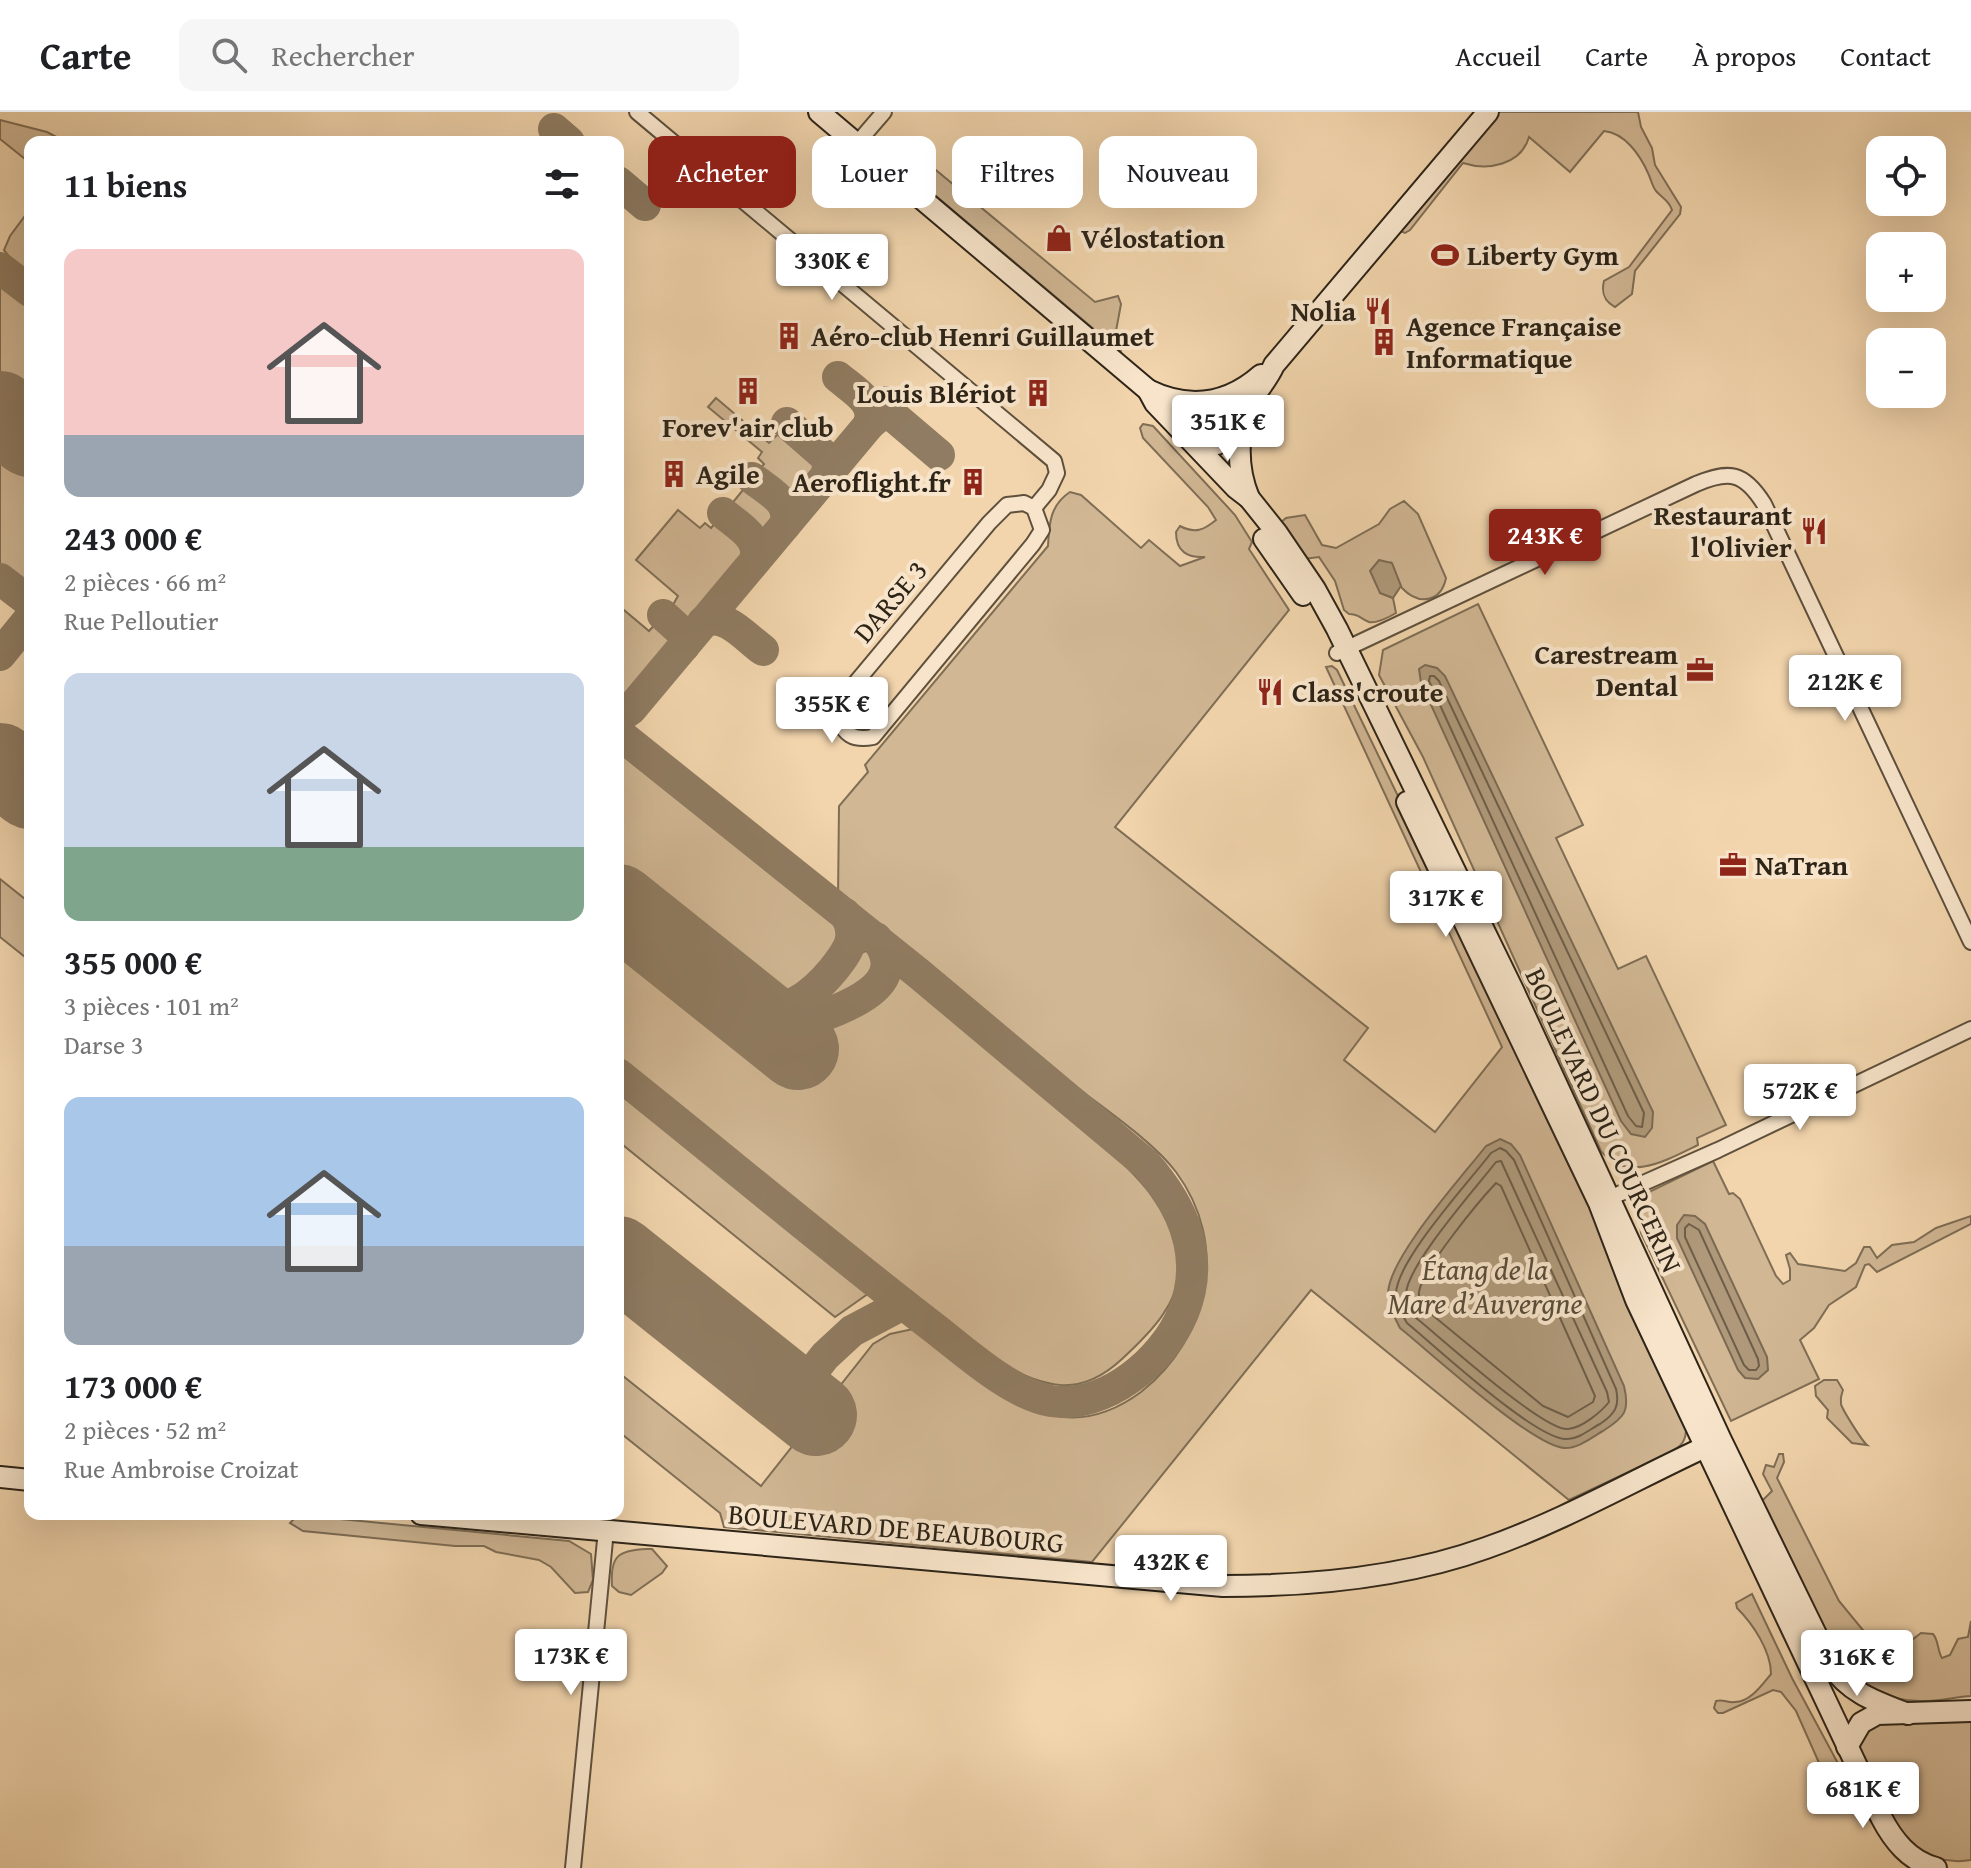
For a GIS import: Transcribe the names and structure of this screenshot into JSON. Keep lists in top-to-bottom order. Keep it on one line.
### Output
{"streets":{"main road":["BOULEVARD DU COURCERIN","BOULEVARD DE BEAUBOURG"],"street":["DARSE 3"]},"crossings":[["BOULEVARD DU COURCERIN","BOULEVARD DE BEAUBOURG"]],"water":["Étang de la Mare d’Auvergne"],"places":{"shop":["Vélostation"],"sports":["Liberty Gym"],"restaurant":["Nolia","Restaurant l'Olivier","Class'croute"],"building":["Aéro-club Henri Guillaumet","Agence Française Informatique","Forev'air club","Louis Blériot","Agile","Aeroflight.fr"],"office":["Carestream Dental","NaTran"]},"page":{"header":"Carte","search":"Rechercher","nav":["Accueil","Carte","À propos","Contact"],"map_buttons":["+","−"],"chip":["Acheter","Louer","Filtres","Nouveau"],"heading":"11 biens","list":[{"name":"243 000 €","note":"2 pièces · 66 m² · Rue Pelloutier"},{"name":"355 000 €","note":"3 pièces · 101 m² · Darse 3"},{"name":"173 000 €","note":"2 pièces · 52 m² · Rue Ambroise Croizat"}],"price":["330K €","351K €","243K €","212K €","355K €","317K €","572K €","432K €","173K €","316K €","681K €"]}}
